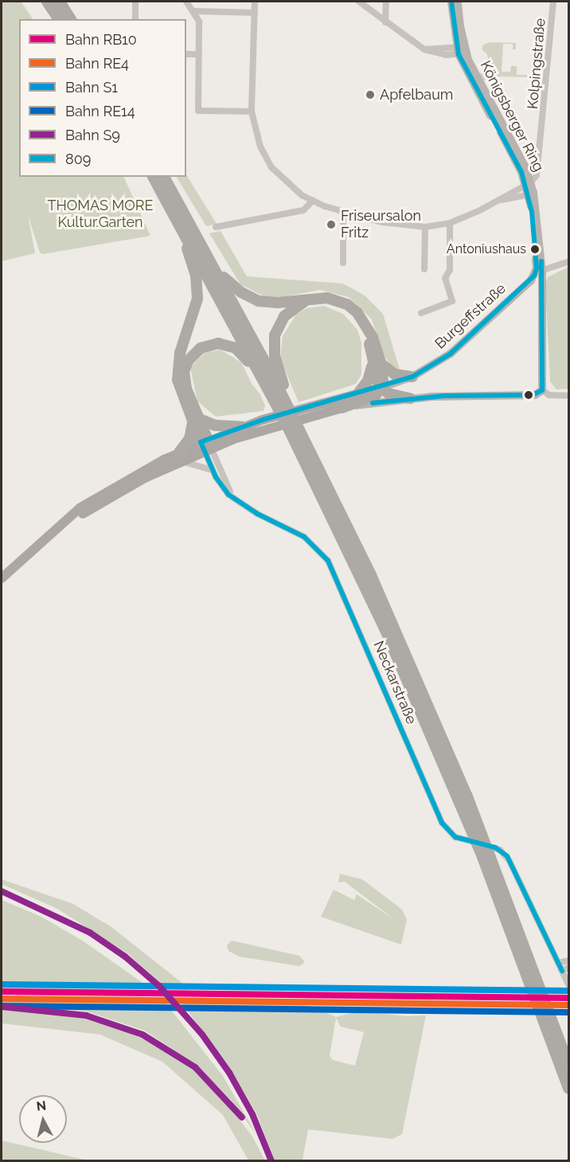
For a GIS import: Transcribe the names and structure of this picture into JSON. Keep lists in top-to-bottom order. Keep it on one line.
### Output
{"streets":{"main road":["Königsberger Ring","Burgeffstraße"],"street":["Kolpingstraße","Neckarstraße"]},"crossings":[["Kolpingstraße","Königsberger Ring"],["Königsberger Ring","Burgeffstraße"]],"parks":["THOMAS MORE Kultur.Garten"],"places":["Apfelbaum","Friseursalon Fritz","Antoniushaus"],"lines":["transit line 809","rail line S9","rail line S1","rail line RB10","rail line RE4","rail line RE14"],"legend":["Bahn RB10","Bahn RE4","Bahn S1","Bahn RE14","Bahn S9","809"],"north":"top"}
